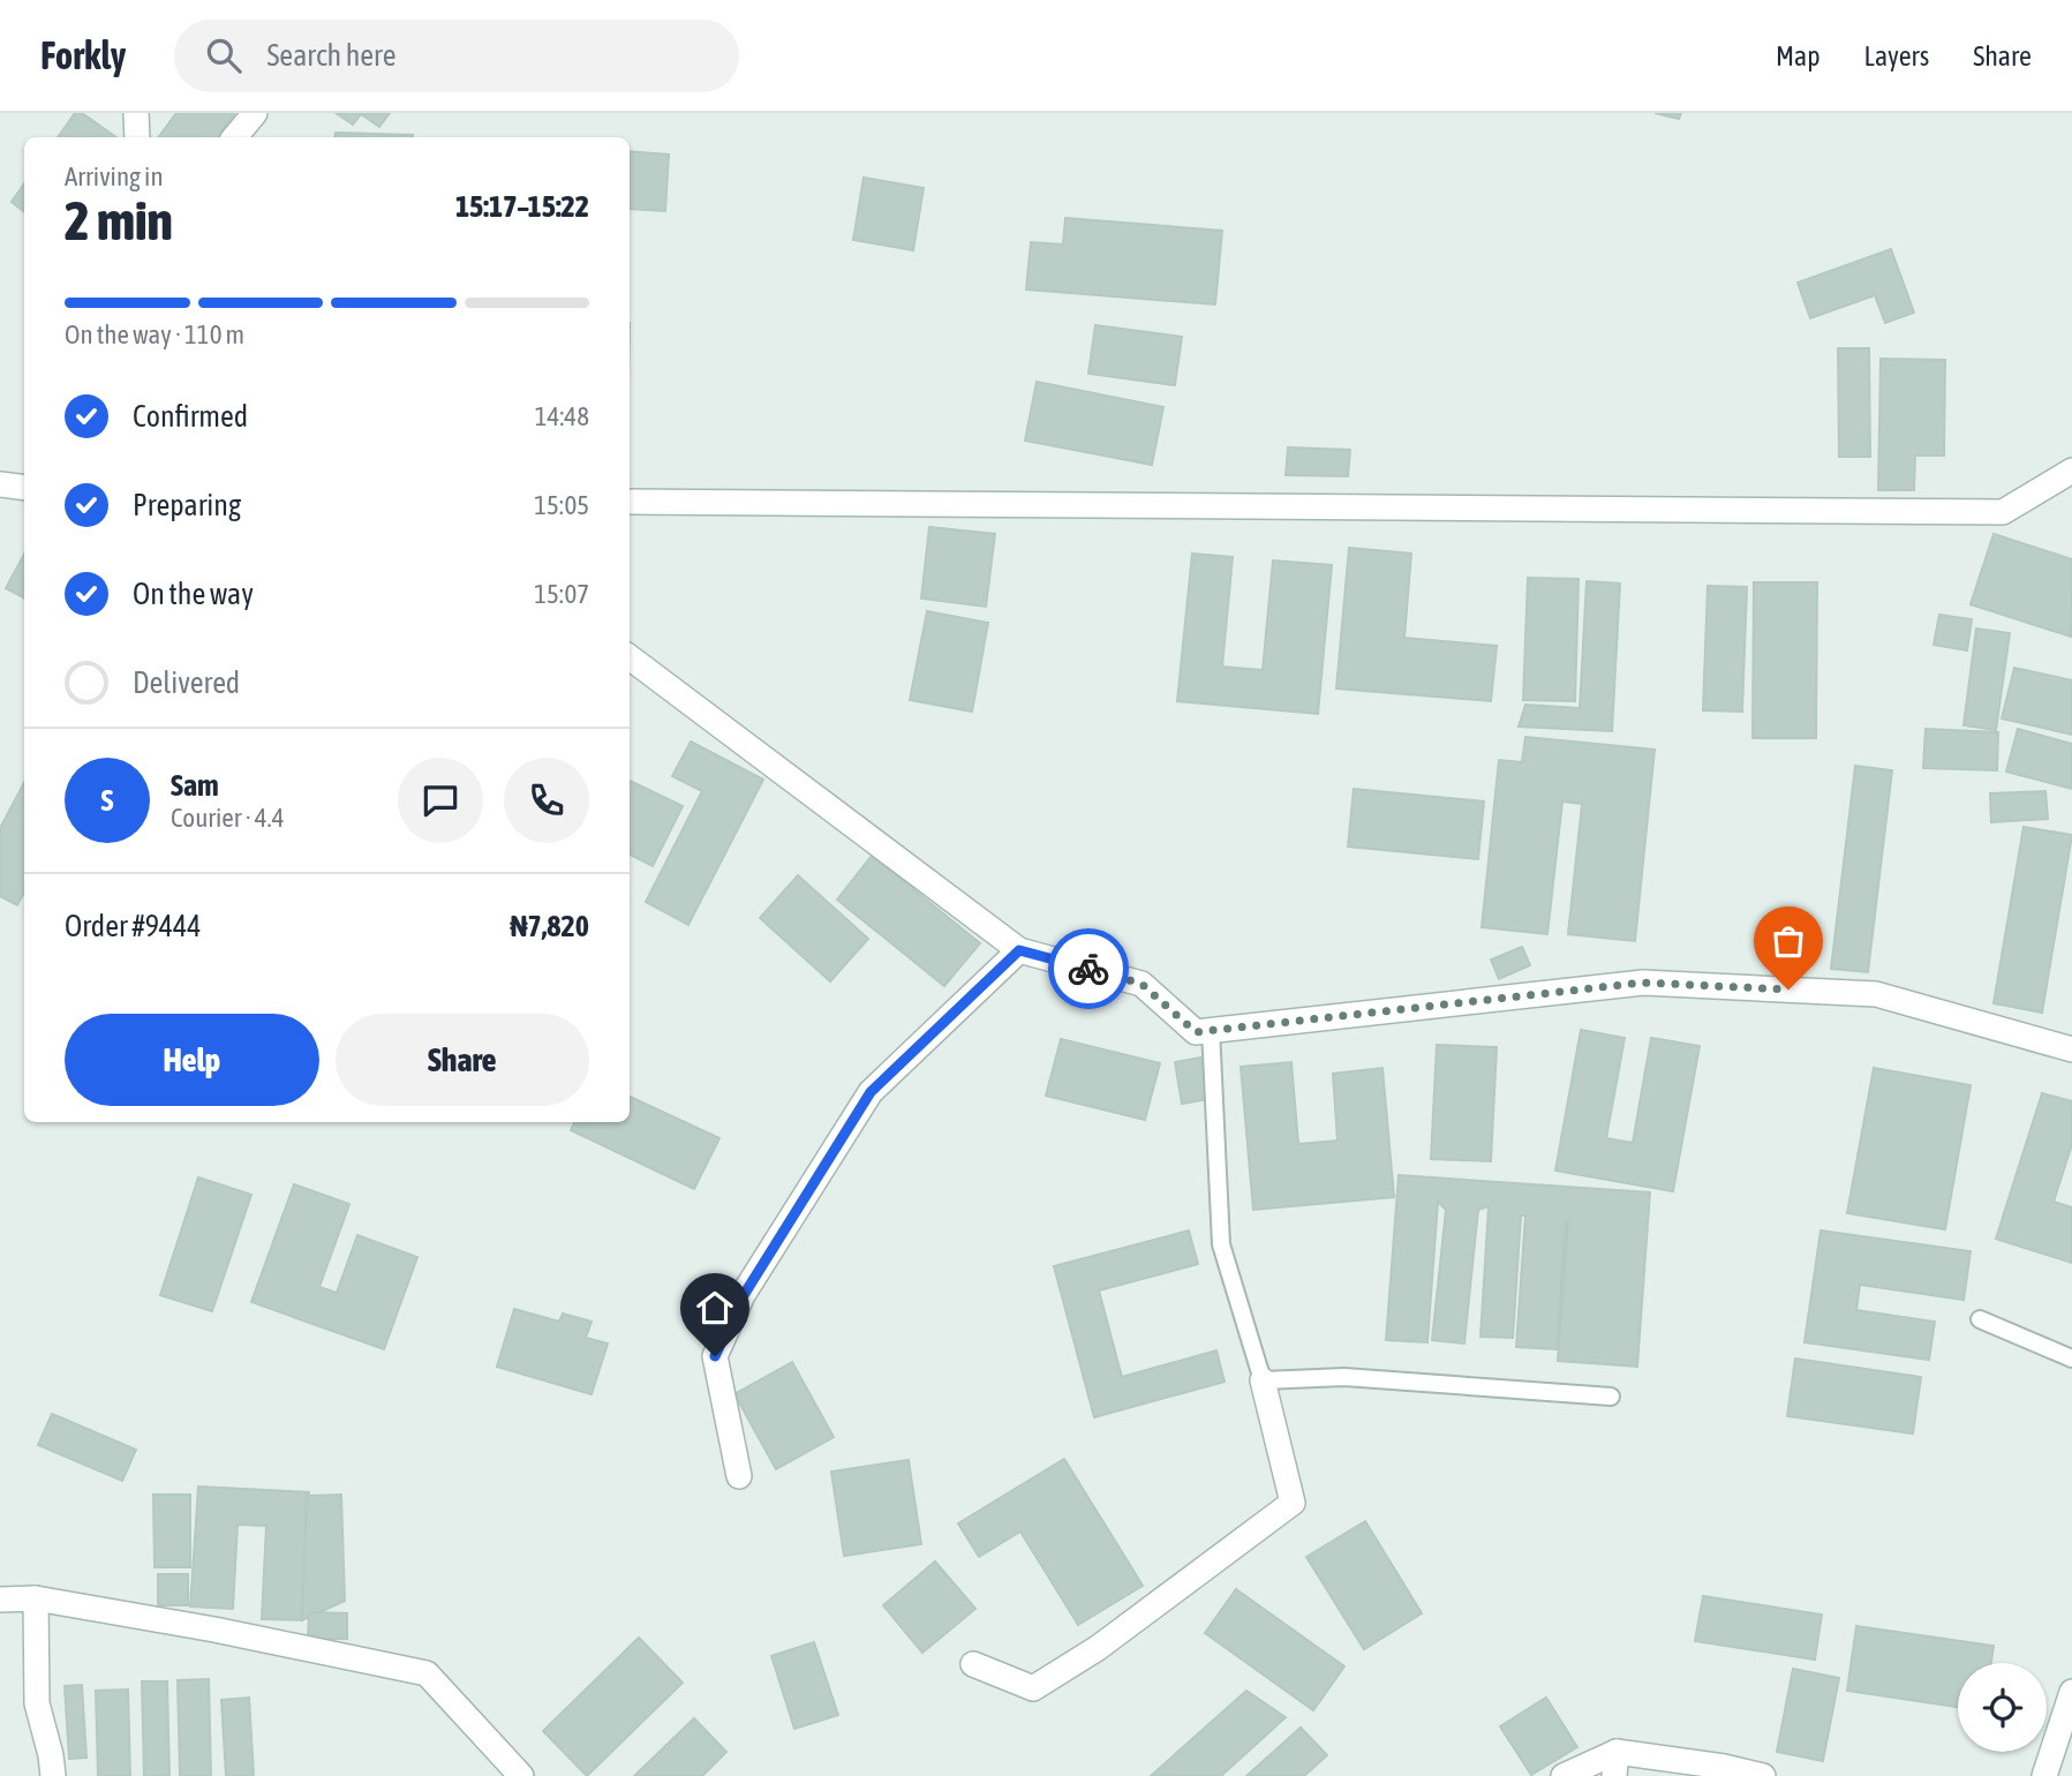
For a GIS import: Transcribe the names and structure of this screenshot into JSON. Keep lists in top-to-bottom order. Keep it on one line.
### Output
{"page":{"header":"Forkly","search":"Search here","nav":["Map","Layers","Share"],"heading":["2 min","Arriving in","15:17–15:22"],"panel":["Sam","Courier · 4.4","Order #9444","₦7,820"],"bar":"On the way · 110 m","list":[["Confirmed","14:48"],["Preparing","15:05"],["On the way","15:07"],"Delivered"],"round":"S","buttons":["Help","Share"]}}
